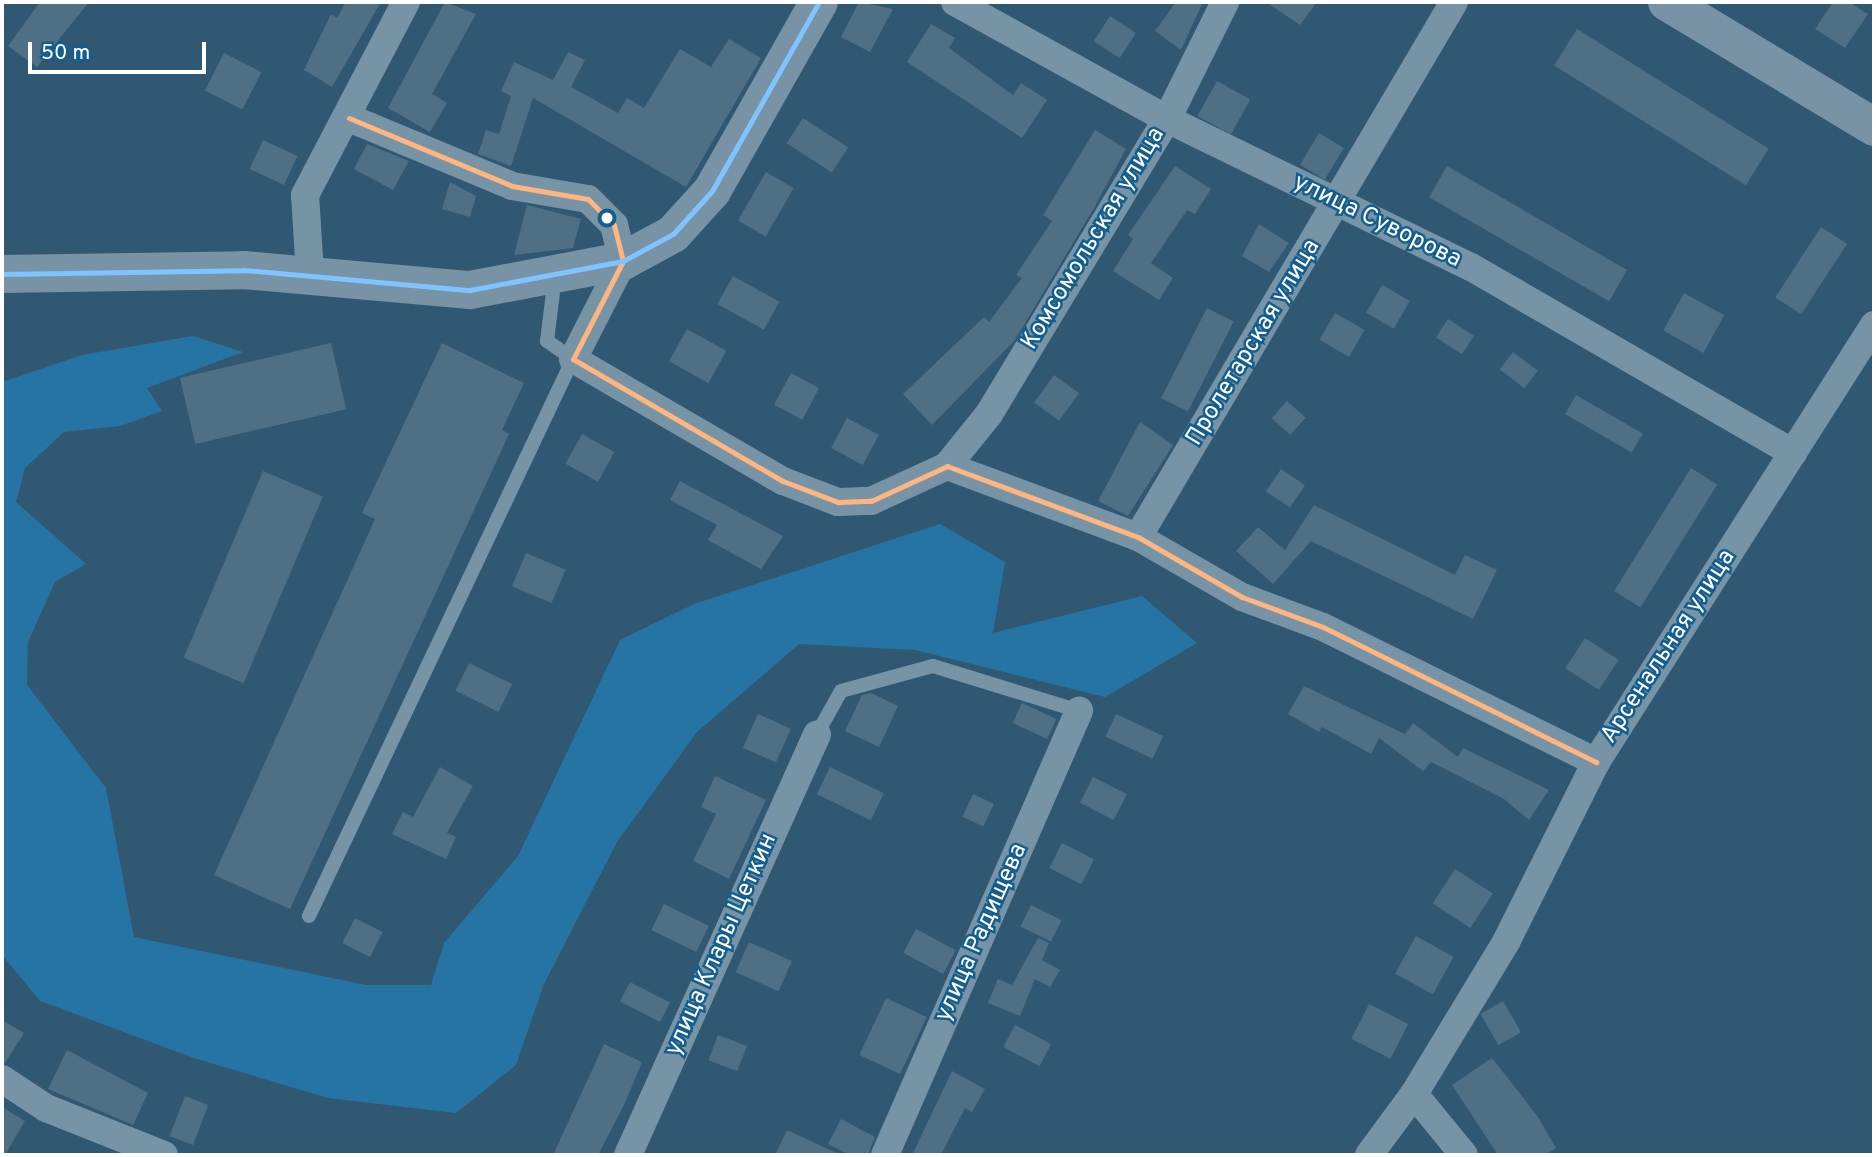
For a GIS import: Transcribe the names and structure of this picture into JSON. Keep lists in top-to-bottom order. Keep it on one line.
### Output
{"streets":{"street":["улица Суворова","Комсомольская улица","Пролетарская улица","Арсенальная улица","улица Радищева","улица Клары Цеткин"]},"crossings":[["улица Суворова","Комсомольская улица"],["улица Суворова","Пролетарская улица"],["улица Суворова","Арсенальная улица"]],"scale_bar":"50 m"}
